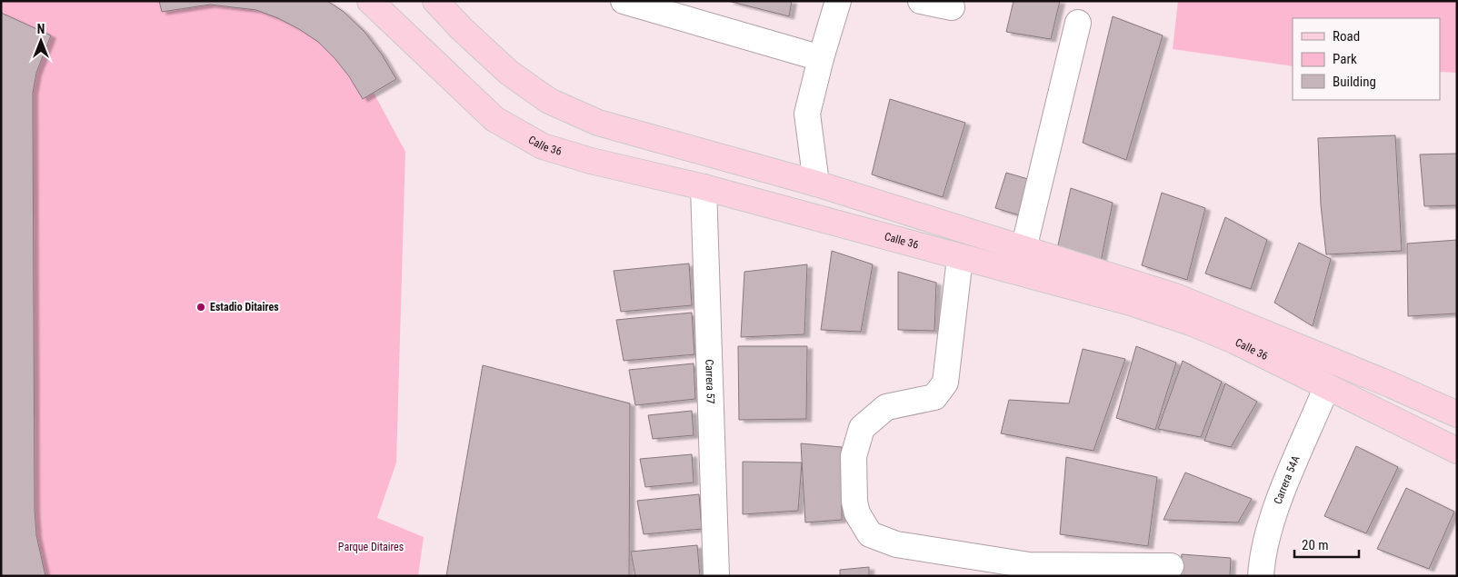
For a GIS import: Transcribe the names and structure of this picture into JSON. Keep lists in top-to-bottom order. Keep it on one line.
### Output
{"streets":{"main road":["Calle 36"],"street":["Carrera 57","Carrera 54A"]},"crossings":[["Calle 36","Carrera 57"],["Calle 36","Carrera 54A"]],"parks":["Parque Ditaires"],"places":["Estadio Ditaires"],"legend":["Road","Park","Building"],"scale_bar":"20 m","north":"top"}
